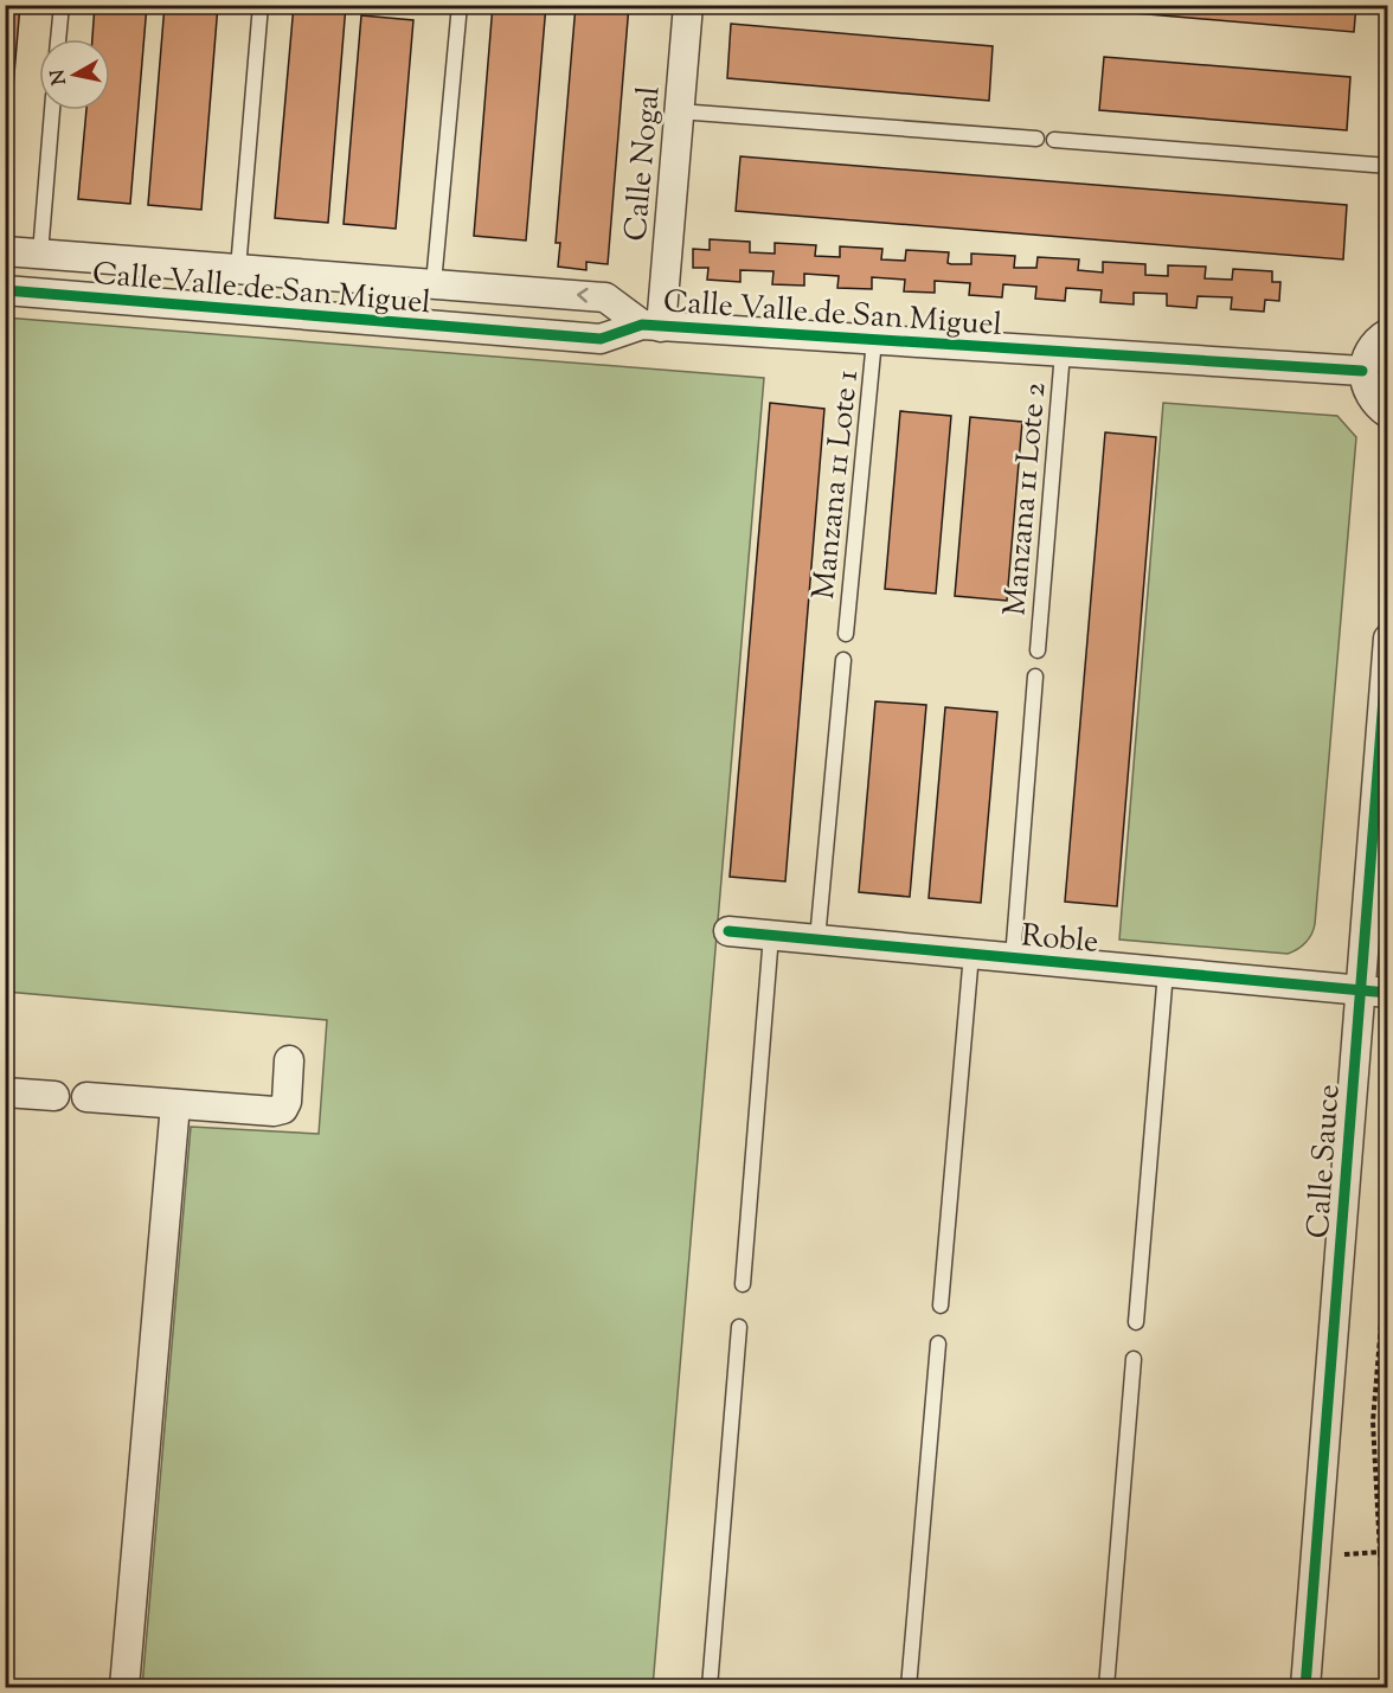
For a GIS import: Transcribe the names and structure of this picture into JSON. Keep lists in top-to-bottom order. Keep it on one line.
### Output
{"streets":{"street":["Calle Nogal","Calle Valle de San Miguel","Roble","Calle Sauce"],"lane":["Manzana 11 Lote 1","Manzana 11 Lote 2"]},"crossings":[["Calle Nogal","Calle Valle de San Miguel"],["Calle Valle de San Miguel","Manzana 11 Lote 1"],["Calle Valle de San Miguel","Manzana 11 Lote 2"],["Roble","Calle Sauce"]],"north":"left"}
